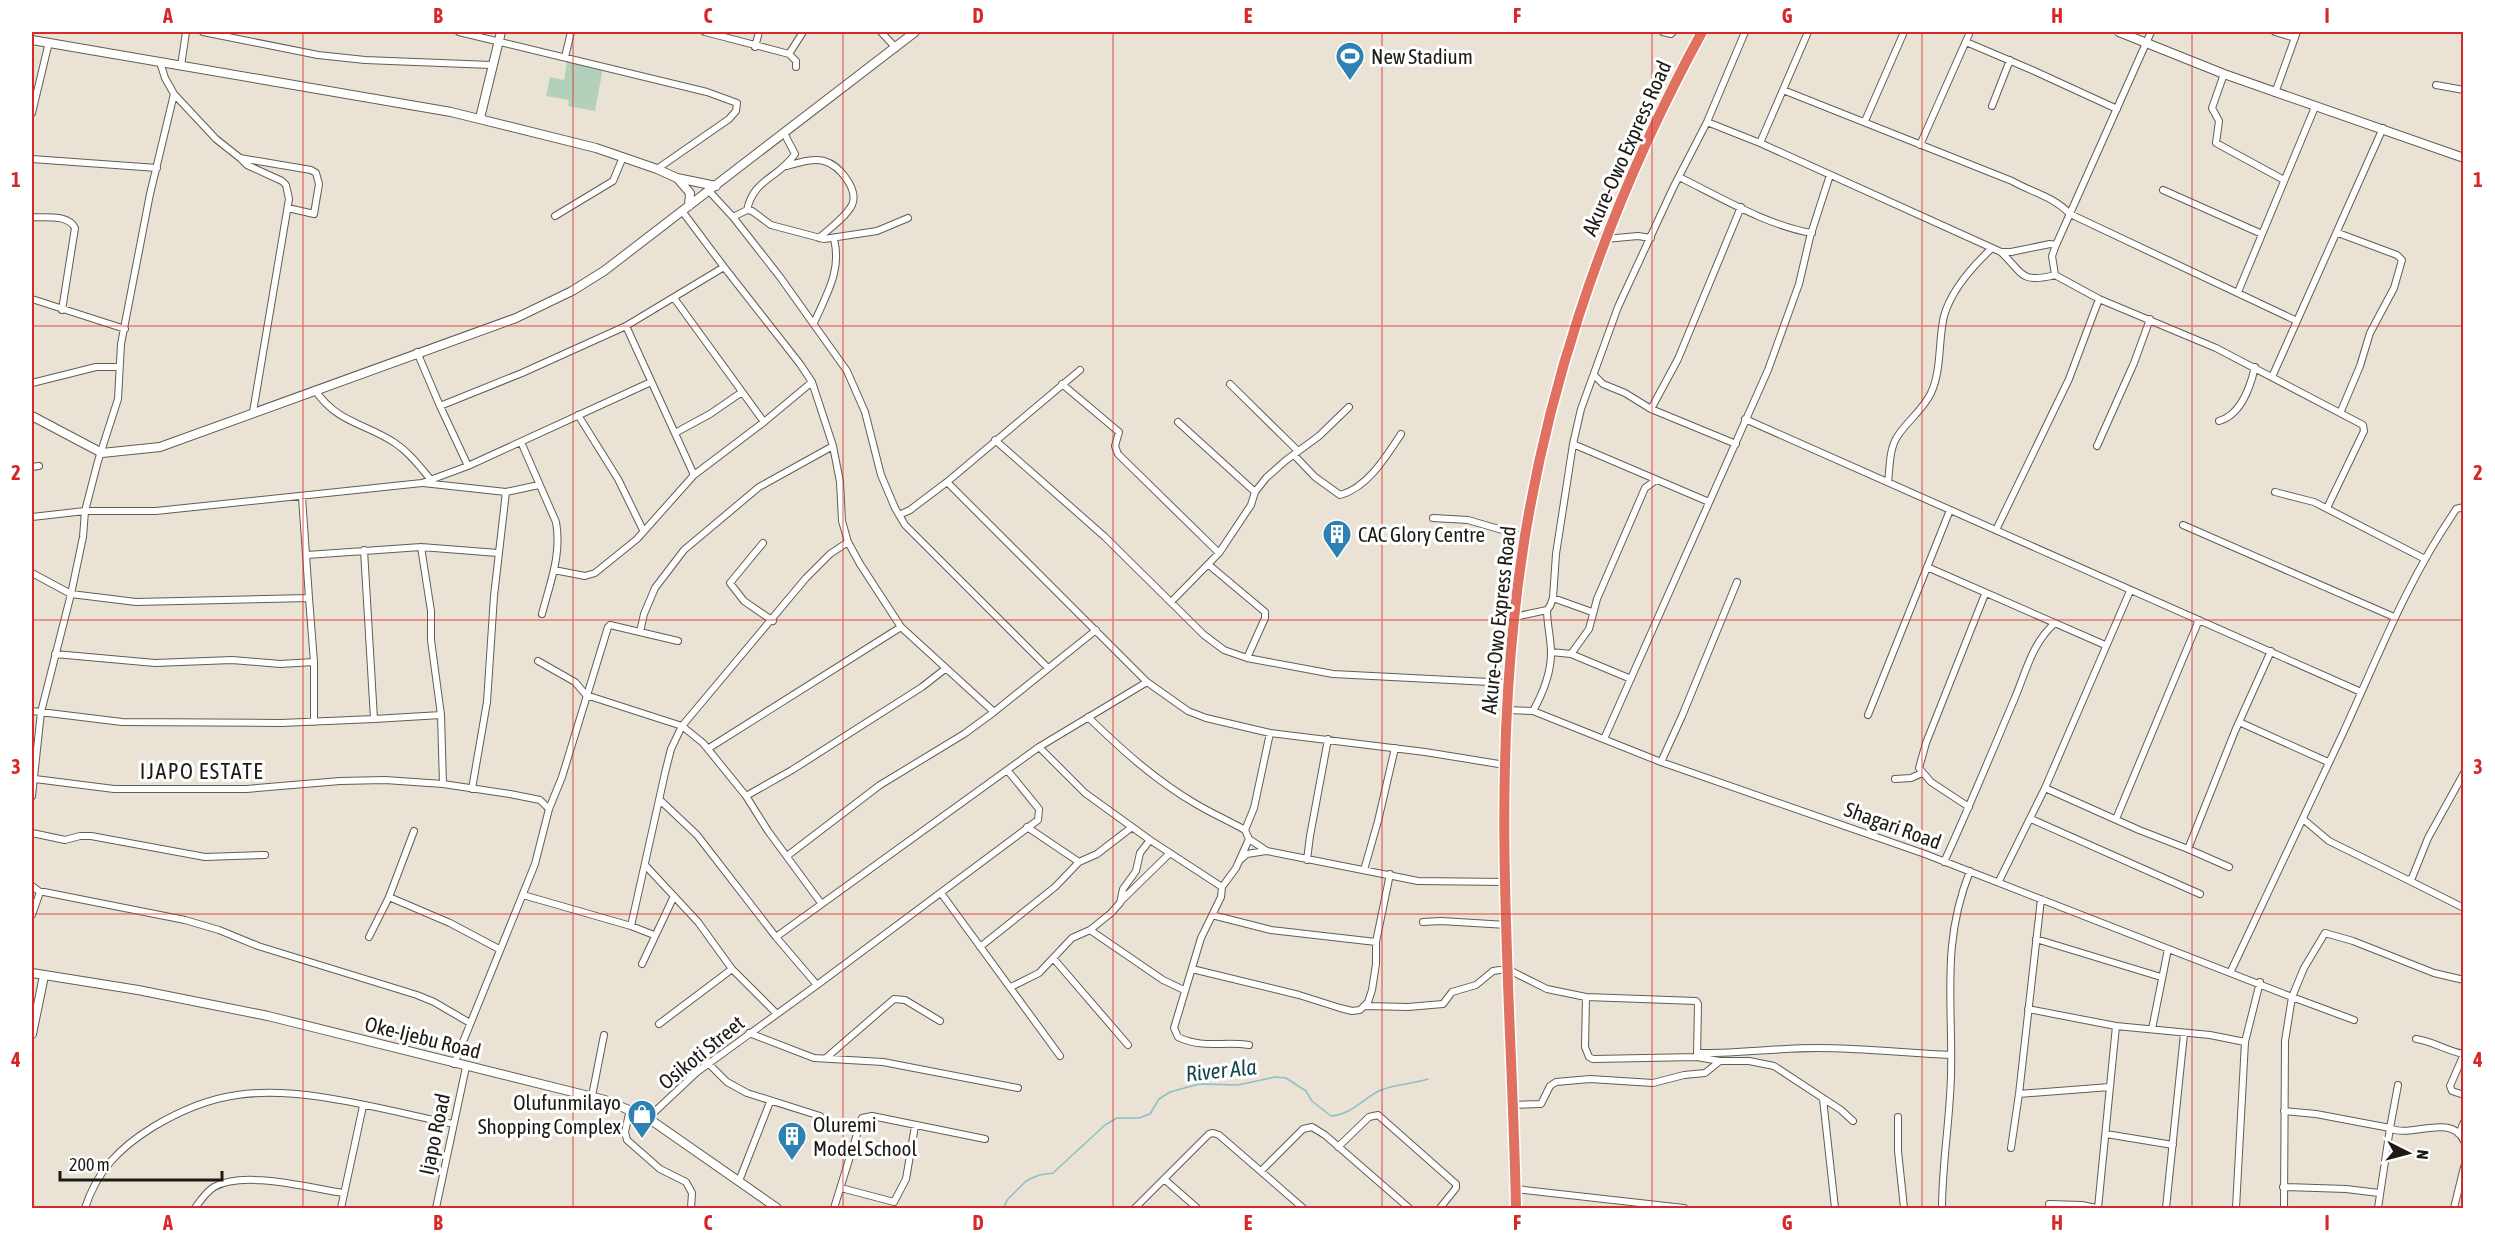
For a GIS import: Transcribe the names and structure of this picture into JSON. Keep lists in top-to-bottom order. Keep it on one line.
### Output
{"streets":{"highway":["Akure-Owo Express Road"],"main road":["Oke-Ijebu Road"],"street":["Shagari Road","Osikoti Street","Ijapo Road"]},"crossings":[["Oke-Ijebu Road","Osikoti Street"],["Oke-Ijebu Road","Ijapo Road"]],"districts":["IJAPO ESTATE"],"water":["River Ala"],"places":{"sports":["New Stadium"],"building":["CAC Glory Centre","Oluremi Model School"],"shop":["Olufunmilayo Shopping Complex"]},"scale_bar":"200 m","north":"right","grid":{"columns":["A","B","C","D","E","F","G","H","I"],"rows":["1","2","3","4"]}}
